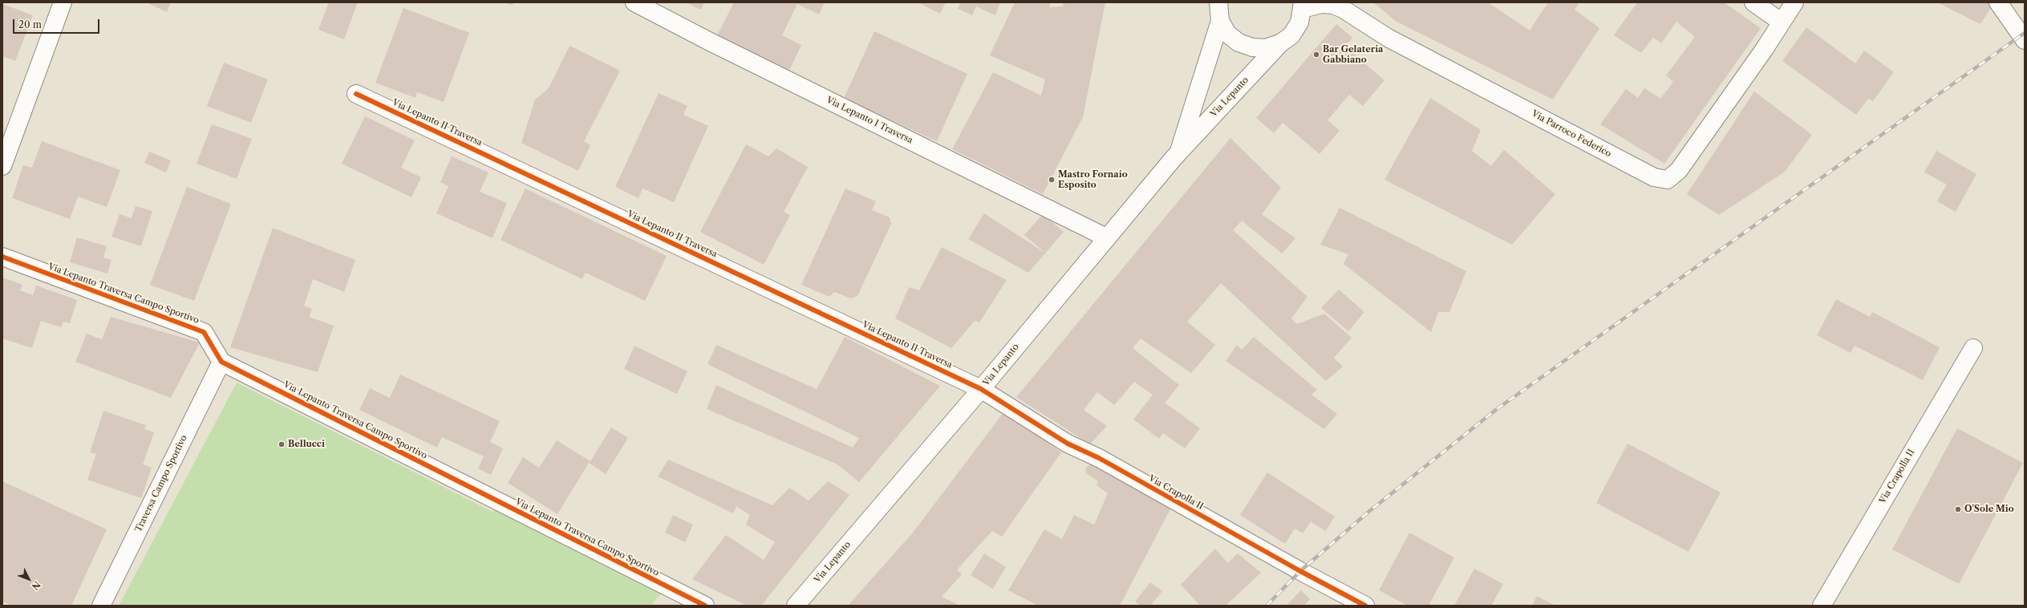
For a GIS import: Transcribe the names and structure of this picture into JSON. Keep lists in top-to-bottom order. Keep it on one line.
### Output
{"streets":{"street":["Via Lepanto","Via Lepanto I Traversa","Via Lepanto II Traversa","Via Parroco Federico","Via Lepanto Traversa Campo Sportivo","Via Crapolla II","Traversa Campo Sportivo"]},"crossings":[["Via Lepanto","Via Lepanto I Traversa"],["Via Lepanto","Via Lepanto II Traversa"],["Via Lepanto","Via Crapolla II"],["Via Lepanto II Traversa","Via Crapolla II"],["Via Lepanto Traversa Campo Sportivo","Traversa Campo Sportivo"]],"places":["Bar Gelateria Gabbiano","Mastro Fornaio Esposito","Bellucci","O'Sole Mio"],"scale_bar":"20 m","north":"bottom right"}
